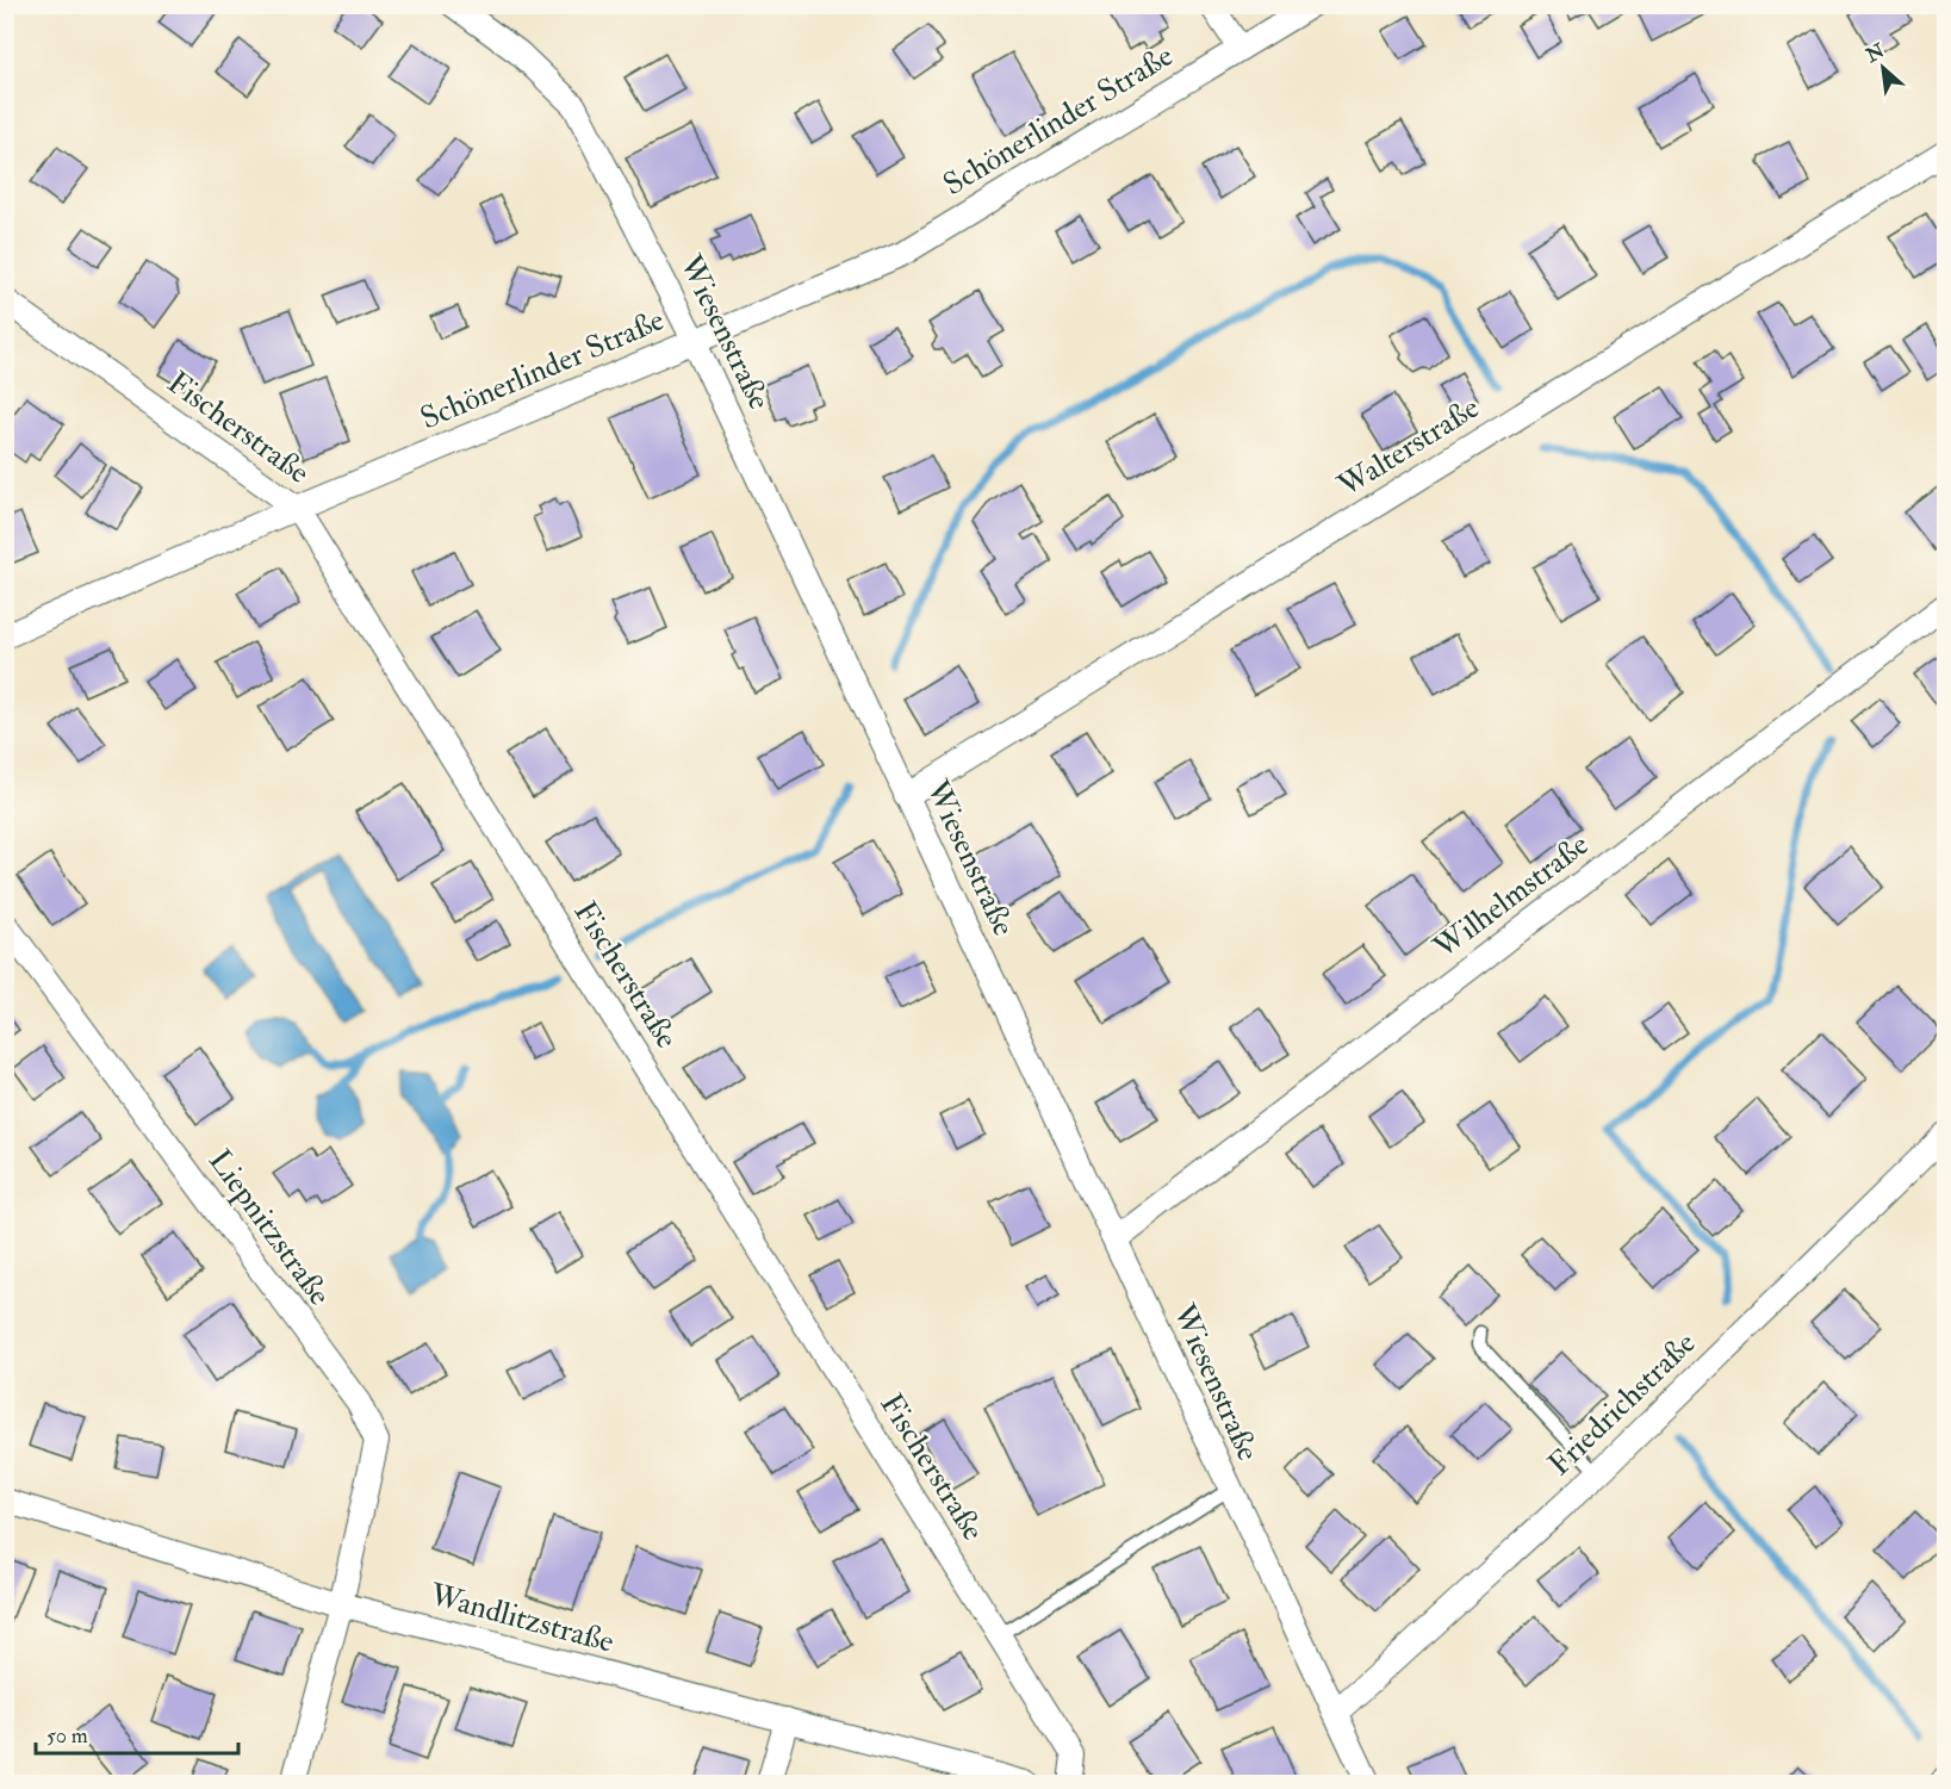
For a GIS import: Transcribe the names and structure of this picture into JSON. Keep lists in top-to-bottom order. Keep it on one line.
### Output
{"streets":{"street":["Schönerlinder Straße","Wiesenstraße","Fischerstraße","Walterstraße","Wilhelmstraße","Liepnitzstraße","Friedrichstraße","Wandlitzstraße"]},"crossings":[["Schönerlinder Straße","Wiesenstraße"],["Schönerlinder Straße","Fischerstraße"],["Wiesenstraße","Walterstraße"],["Wiesenstraße","Wilhelmstraße"],["Wiesenstraße","Friedrichstraße"],["Liepnitzstraße","Wandlitzstraße"]],"scale_bar":"50 m","north":"top left"}
